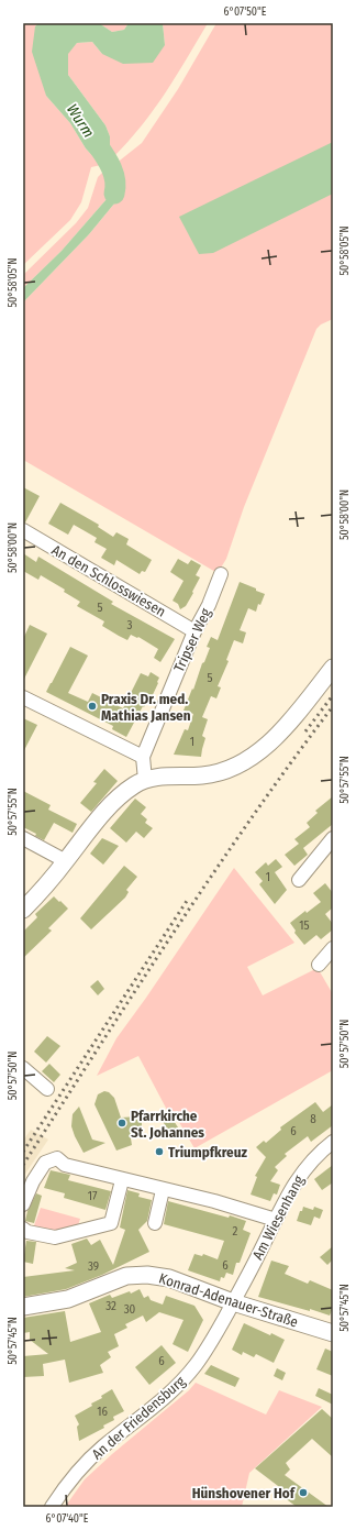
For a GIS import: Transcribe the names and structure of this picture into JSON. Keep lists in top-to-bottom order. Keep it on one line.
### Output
{"streets":{"main road":["Konrad-Adenauer-Straße"],"street":["An den Schlosswiesen","Tripser Weg","Am Wiesenhang","An der Friedensburg"]},"crossings":[["An den Schlosswiesen","Tripser Weg"],["Am Wiesenhang","Konrad-Adenauer-Straße"],["Am Wiesenhang","An der Friedensburg"],["Konrad-Adenauer-Straße","An der Friedensburg"]],"water":["Wurm"],"places":["Praxis Dr. med. Mathias Jansen","Pfarrkirche St. Johannes","Triumpfkreuz","Hünshovener Hof"],"house_numbers":["5","3","5","1","1","15","8","6","17","2","6","39","32","30","6","16"],"coordinates":["6°07'50\"E","50°58'05\"N","50°58'00\"N","50°57'55\"N","50°57'50\"N","50°57'45\"N","6°07'40\"E"]}
